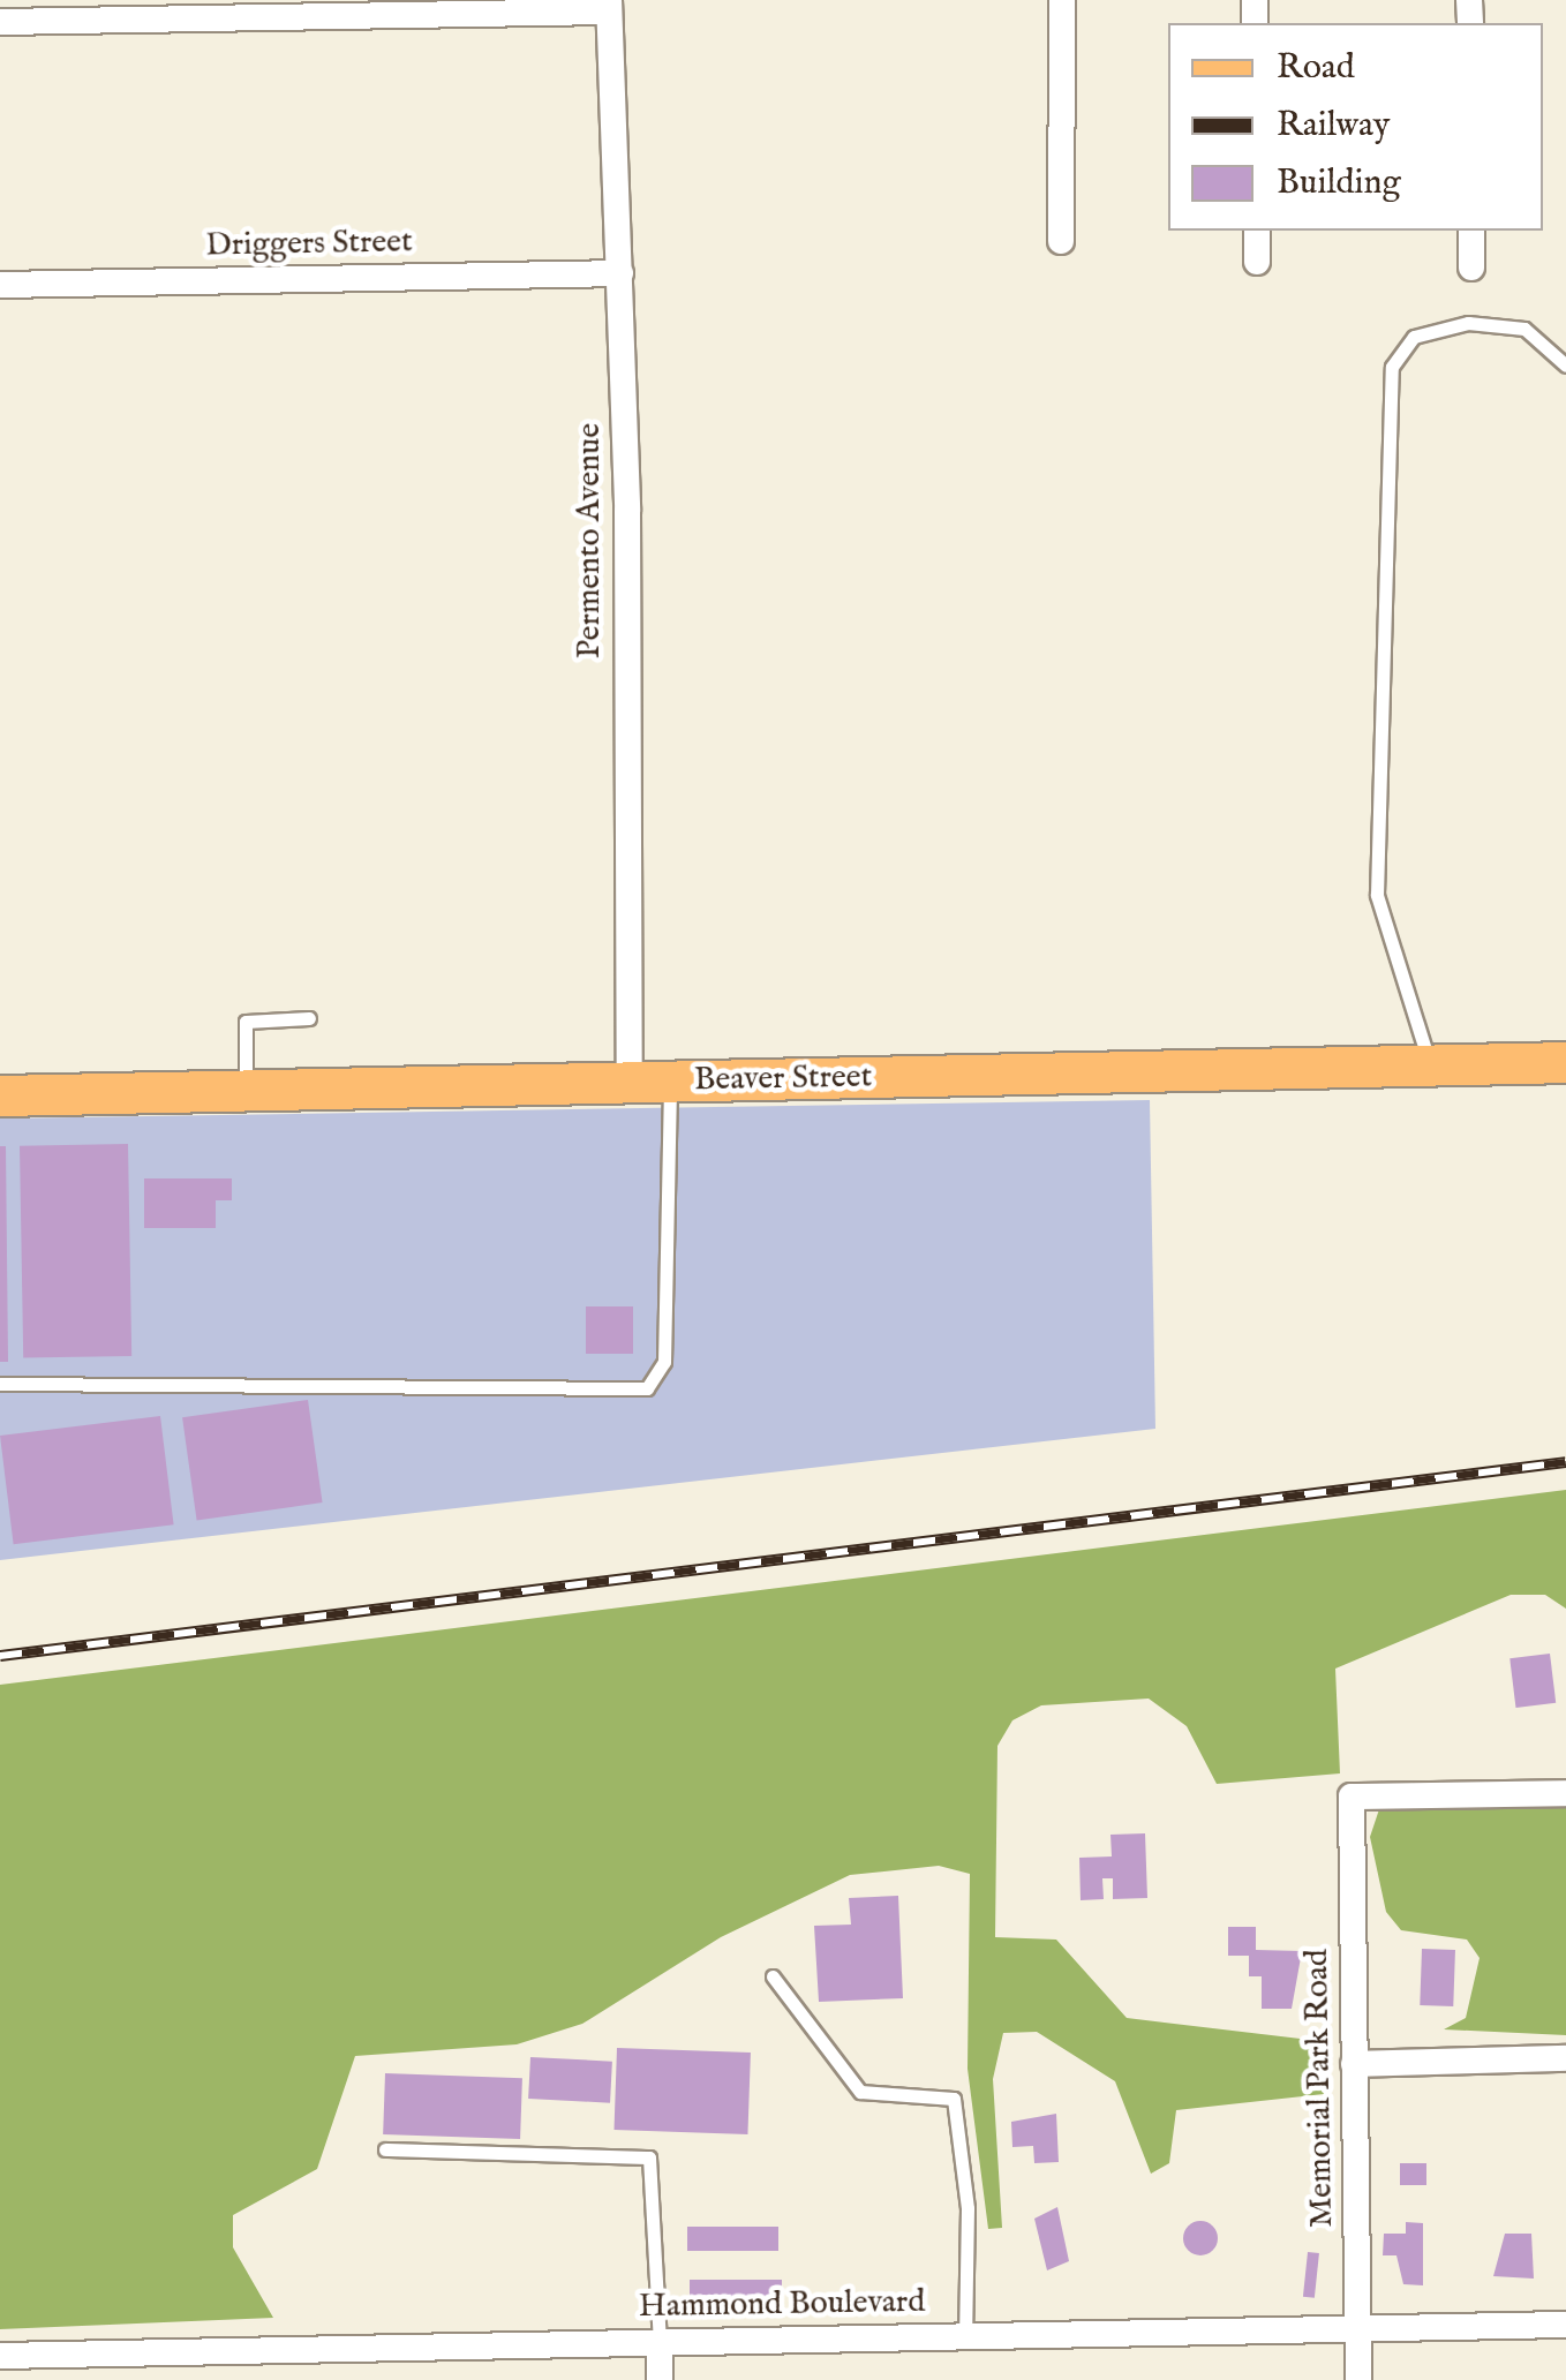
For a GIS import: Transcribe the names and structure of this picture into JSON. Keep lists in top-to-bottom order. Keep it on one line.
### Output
{"streets":{"main road":["Beaver Street"],"street":["Driggers Street","Permento Avenue","Memorial Park Road","Hammond Boulevard"]},"crossings":[["Driggers Street","Permento Avenue"],["Permento Avenue","Beaver Street"],["Memorial Park Road","Hammond Boulevard"]],"legend":["Road","Railway","Building"]}
